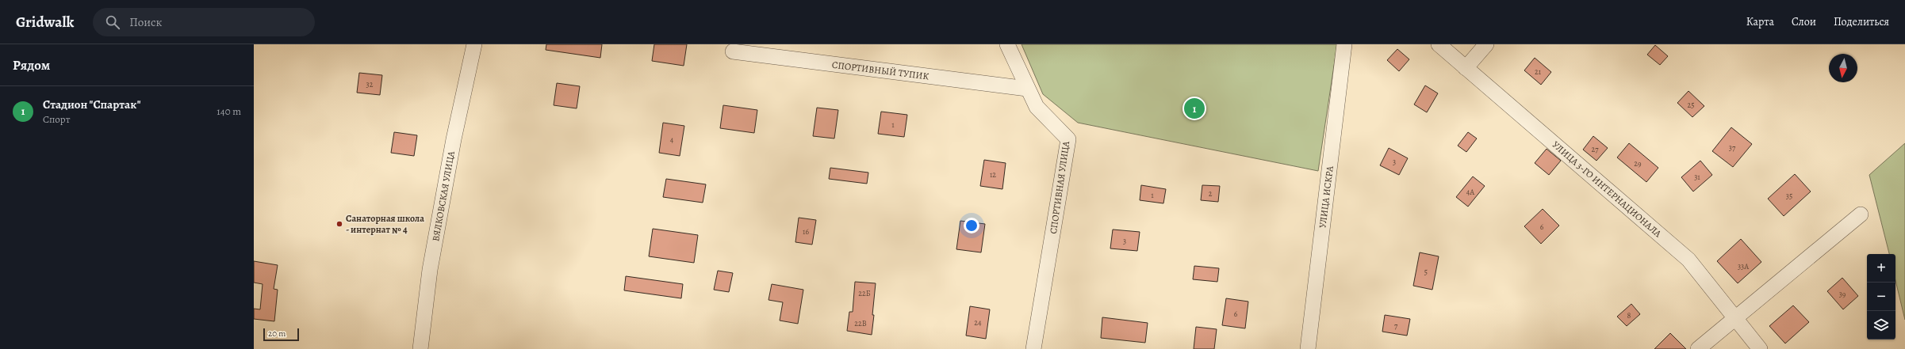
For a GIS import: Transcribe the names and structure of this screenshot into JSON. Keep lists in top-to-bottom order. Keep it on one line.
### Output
{"streets":{"street":["СПОРТИВНЫЙ ТУПИК","СПОРТИВНАЯ УЛИЦА","УЛИЦА 3-ГО ИНТЕРНАЦИОНАЛА","ВЯЛКОВСКАЯ УЛИЦА","УЛИЦА ИСКРА"]},"crossings":[["СПОРТИВНЫЙ ТУПИК","СПОРТИВНАЯ УЛИЦА"]],"places":["Санаторная школа - интернат № 4"],"house_numbers":["21","32","25","1","4","37","27","3","29","12","31","4А","2","1","35","6","16","3","33А","5","22Б","39","6","8","24","22В","7"],"scale_bar":"20 m","north":"bottom","page":{"header":"Gridwalk","search":"Поиск","nav":["Карта","Слои","Поделиться"],"heading":"Рядом","list":[{"mark":"1","name":"Стадион \"Спартак\"","note":"Спорт","value":"140 m"}],"pins":"1","map_buttons":["+","−"],"scale":"20 m"}}
